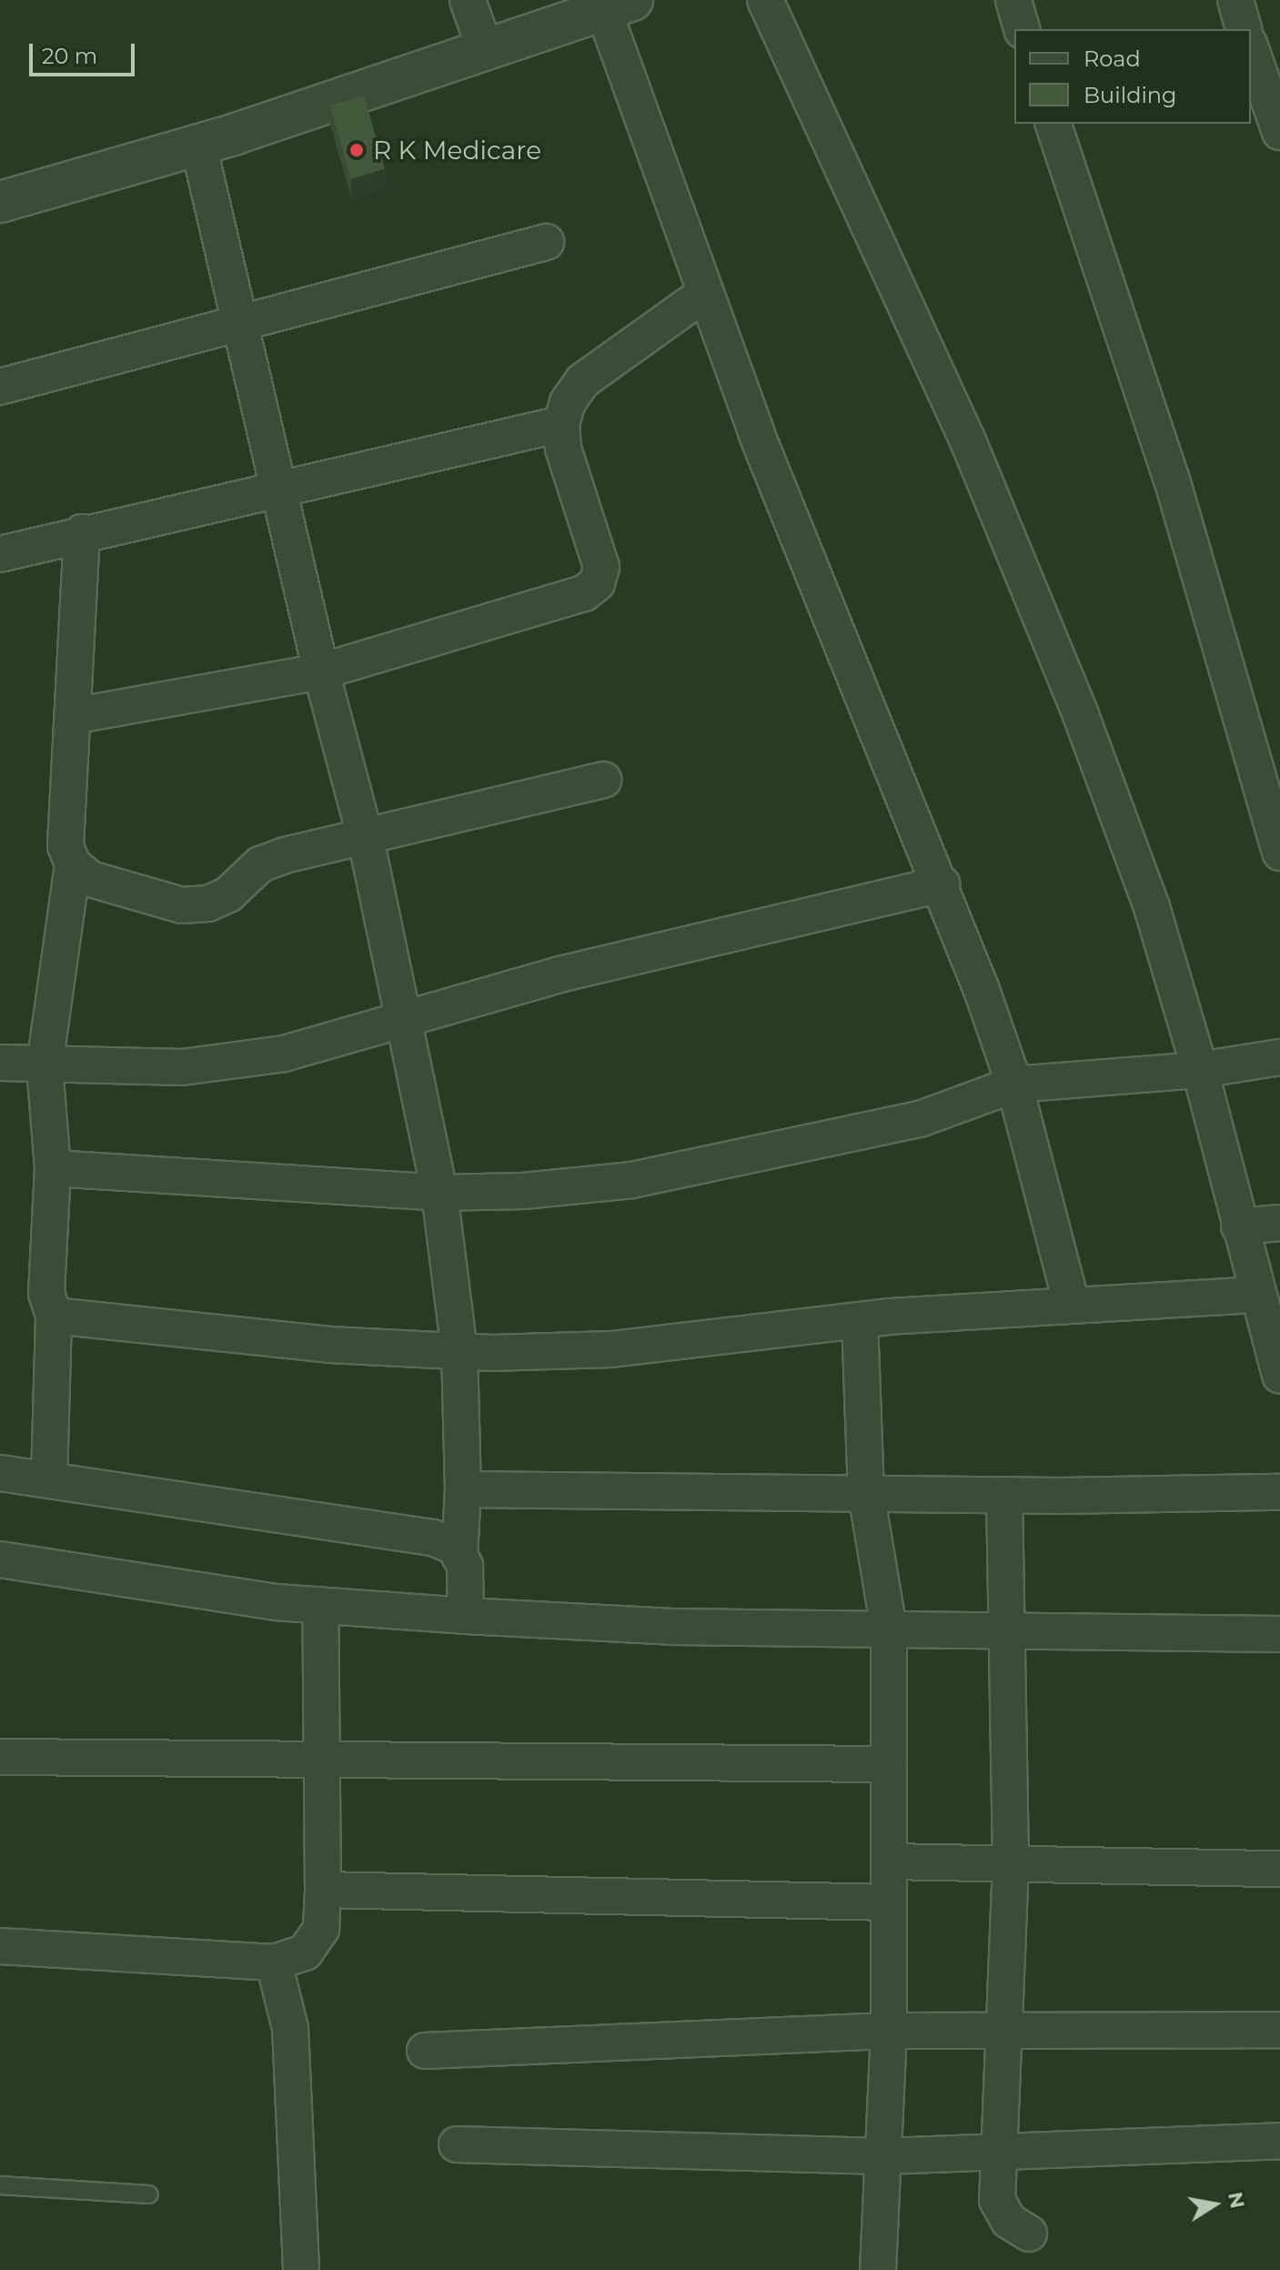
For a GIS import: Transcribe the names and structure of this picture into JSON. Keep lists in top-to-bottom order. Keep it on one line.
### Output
{"places":["R K Medicare"],"legend":["Road","Building"],"scale_bar":"20 m","north":"right"}
